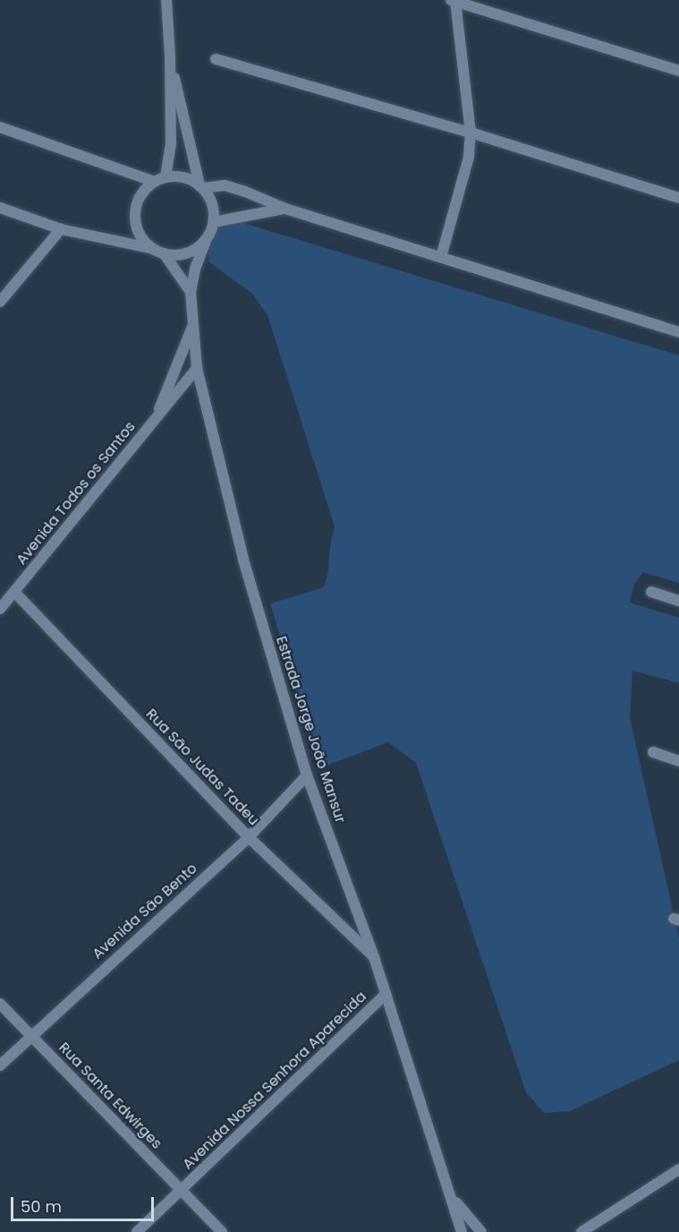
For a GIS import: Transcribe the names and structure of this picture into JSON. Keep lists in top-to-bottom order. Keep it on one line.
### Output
{"streets":{"street":["Avenida Todos os Santos","Estrada Jorge João Mansur","Rua São Judas Tadeu","Avenida São Bento","Avenida Nossa Senhora Aparecida","Rua Santa Edwirges"]},"crossings":[["Avenida Todos os Santos","Estrada Jorge João Mansur"],["Avenida Todos os Santos","Rua São Judas Tadeu"],["Estrada Jorge João Mansur","Rua São Judas Tadeu"],["Estrada Jorge João Mansur","Avenida São Bento"],["Estrada Jorge João Mansur","Avenida Nossa Senhora Aparecida"],["Rua São Judas Tadeu","Avenida São Bento"],["Avenida São Bento","Rua Santa Edwirges"],["Avenida Nossa Senhora Aparecida","Rua Santa Edwirges"]],"scale_bar":"50 m"}
